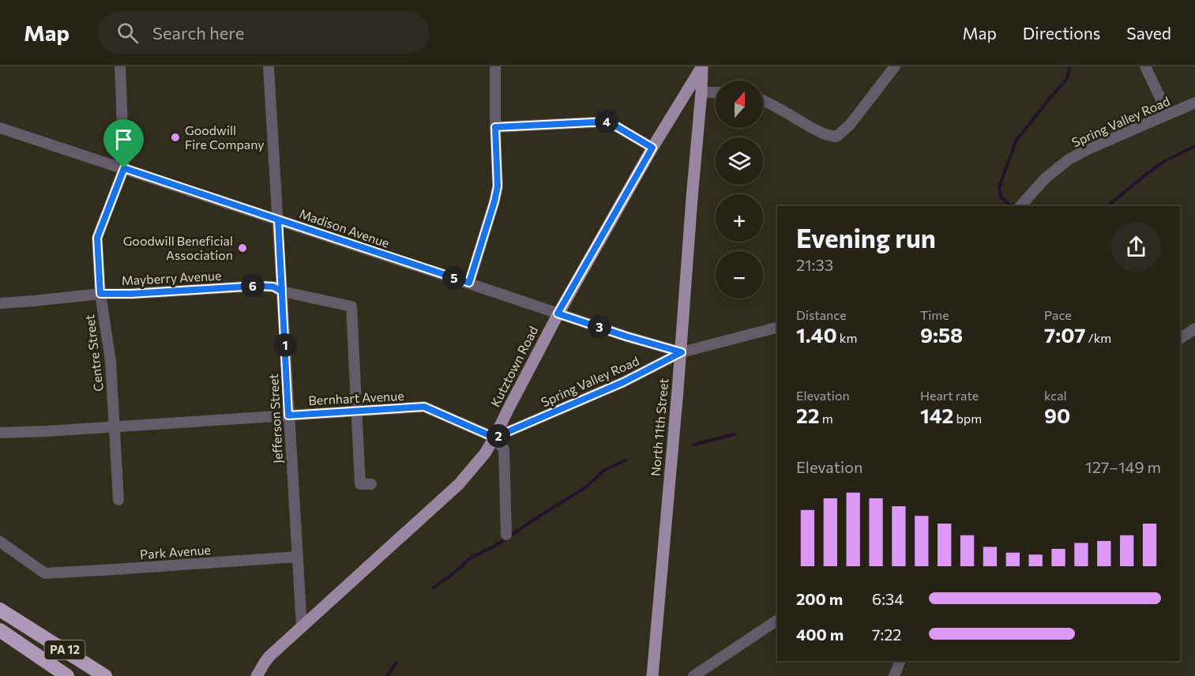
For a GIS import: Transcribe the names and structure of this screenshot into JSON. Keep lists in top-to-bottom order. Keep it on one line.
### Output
{"streets":{"highway":["PA 12"],"main road":["Kutztown Road","North 11th Street"],"street":["Spring Valley Road","Madison Avenue","Mayberry Avenue","Centre Street","Bernhart Avenue","Jefferson Street","Park Avenue"]},"crossings":[["Spring Valley Road","Madison Avenue"],["Spring Valley Road","Kutztown Road"],["Spring Valley Road","Bernhart Avenue"],["Madison Avenue","Centre Street"],["Madison Avenue","Kutztown Road"],["Madison Avenue","Jefferson Street"],["Mayberry Avenue","Centre Street"],["Mayberry Avenue","Bernhart Avenue"],["Mayberry Avenue","Jefferson Street"],["Centre Street","Bernhart Avenue"],["Kutztown Road","Bernhart Avenue"],["Kutztown Road","Jefferson Street"],["Kutztown Road","North 11th Street"],["Bernhart Avenue","Jefferson Street"],["Jefferson Street","Park Avenue"]],"places":["Goodwill Fire Company","Goodwill Beneficial Association"],"north":"top","page":{"header":"Map","search":"Search here","nav":["Map","Directions","Saved"],"map_buttons":["+","−"],"pins":["4","5","6","3","1","2"],"heading":["Evening run","21:33"],"stats":[["Distance","1.40 km"],["Time","9:58"],["Pace","7:07 /km"],["Elevation","22 m"],["Heart rate","142 bpm"],["kcal","90"]],"chart":["Elevation","127–149 m"],"list":[{"name":"200 m","note":"6:34"},{"name":"400 m","note":"7:22"}]}}
